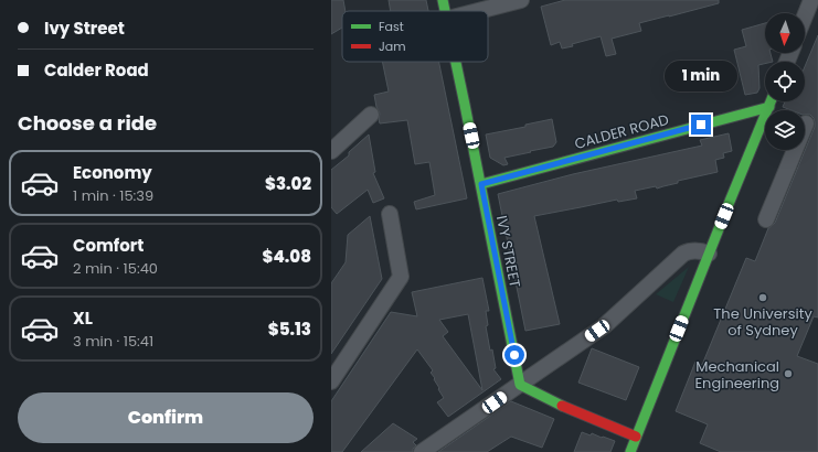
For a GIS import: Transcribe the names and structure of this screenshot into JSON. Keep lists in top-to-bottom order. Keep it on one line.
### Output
{"streets":{"street":["CALDER ROAD","IVY STREET"]},"crossings":[["CALDER ROAD","IVY STREET"]],"places":["The University of Sydney","Mechanical Engineering"],"legend":["Fast","Jam"],"north":"bottom","page":{"banner":["Ivy Street","Calder Road"],"bubble":"1 min","heading":"Choose a ride","list":[{"name":"Economy","note":"1 min · 15:39","value":"$3.02"},{"name":"Comfort","note":"2 min · 15:40","value":"$4.08"},{"name":"XL","note":"3 min · 15:41","value":"$5.13"}],"buttons":"Confirm"}}
